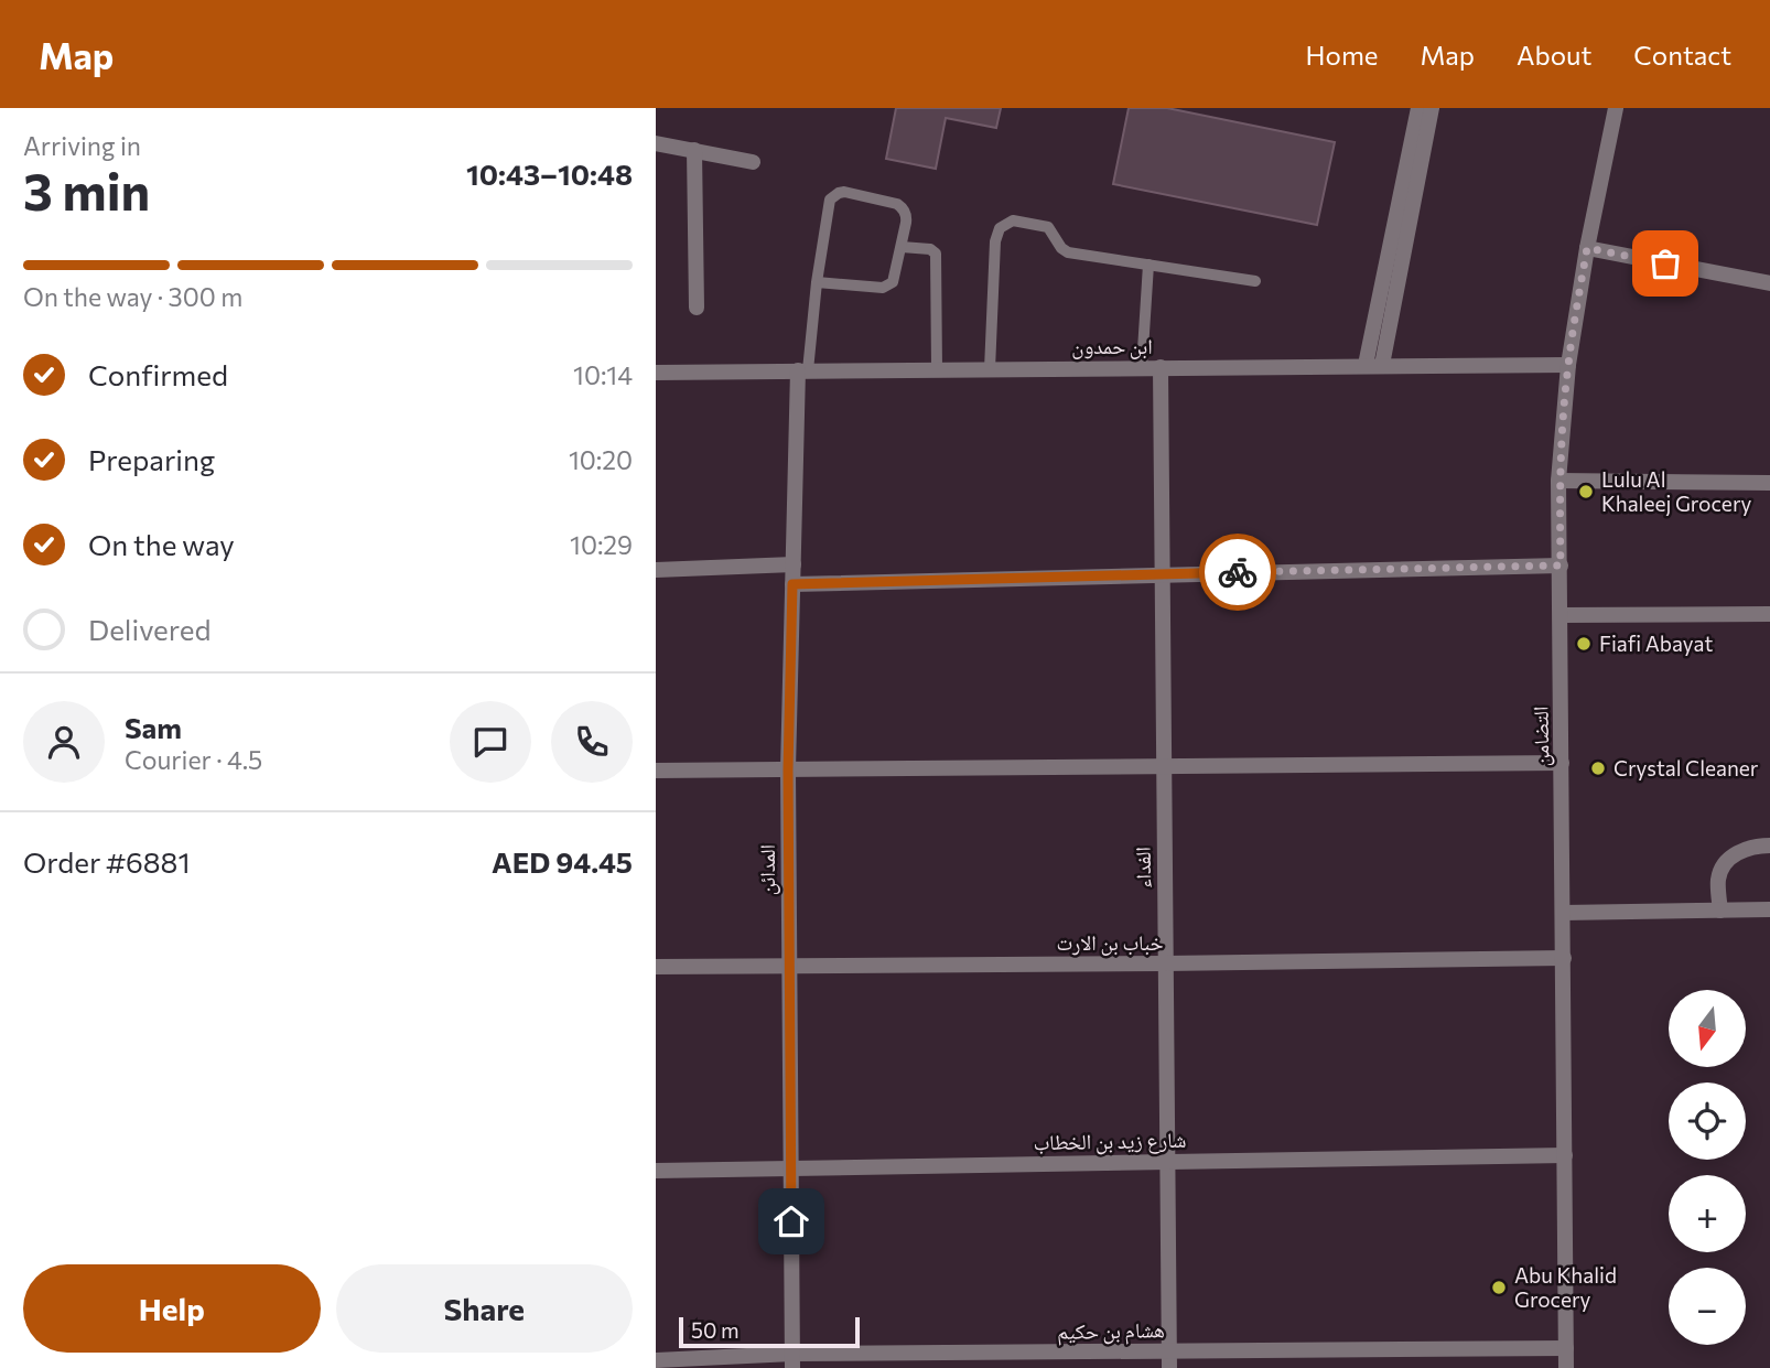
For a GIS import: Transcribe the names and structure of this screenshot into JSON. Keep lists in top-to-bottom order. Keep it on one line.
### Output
{"streets":{"street":["ابن حمدون","التضامن","الفداء","المدائن","خباب بن الارت","شارع زيد بن الخطاب","هشام بن حكيم"]},"crossings":[["ابن حمدون","التضامن"],["ابن حمدون","الفداء"],["ابن حمدون","المدائن"],["التضامن","خباب بن الارت"],["التضامن","شارع زيد بن الخطاب"],["التضامن","هشام بن حكيم"],["الفداء","خباب بن الارت"],["الفداء","شارع زيد بن الخطاب"],["الفداء","هشام بن حكيم"],["المدائن","خباب بن الارت"],["المدائن","شارع زيد بن الخطاب"],["المدائن","هشام بن حكيم"]],"places":["Lulu Al Khaleej Grocery","Fiafi Abayat","Crystal Cleaner","Abu Khalid Grocery"],"scale_bar":"50 m","north":"bottom","page":{"header":"Map","nav":["Home","Map","About","Contact"],"heading":["3 min","Arriving in","10:43–10:48"],"panel":["Sam","Courier · 4.5","Order #6881","AED 94.45"],"bar":"On the way · 300 m","list":[["Confirmed","10:14"],["Preparing","10:20"],["On the way","10:29"],"Delivered"],"map_buttons":["+","−"],"buttons":["Help","Share"],"scale":"50 m"}}
